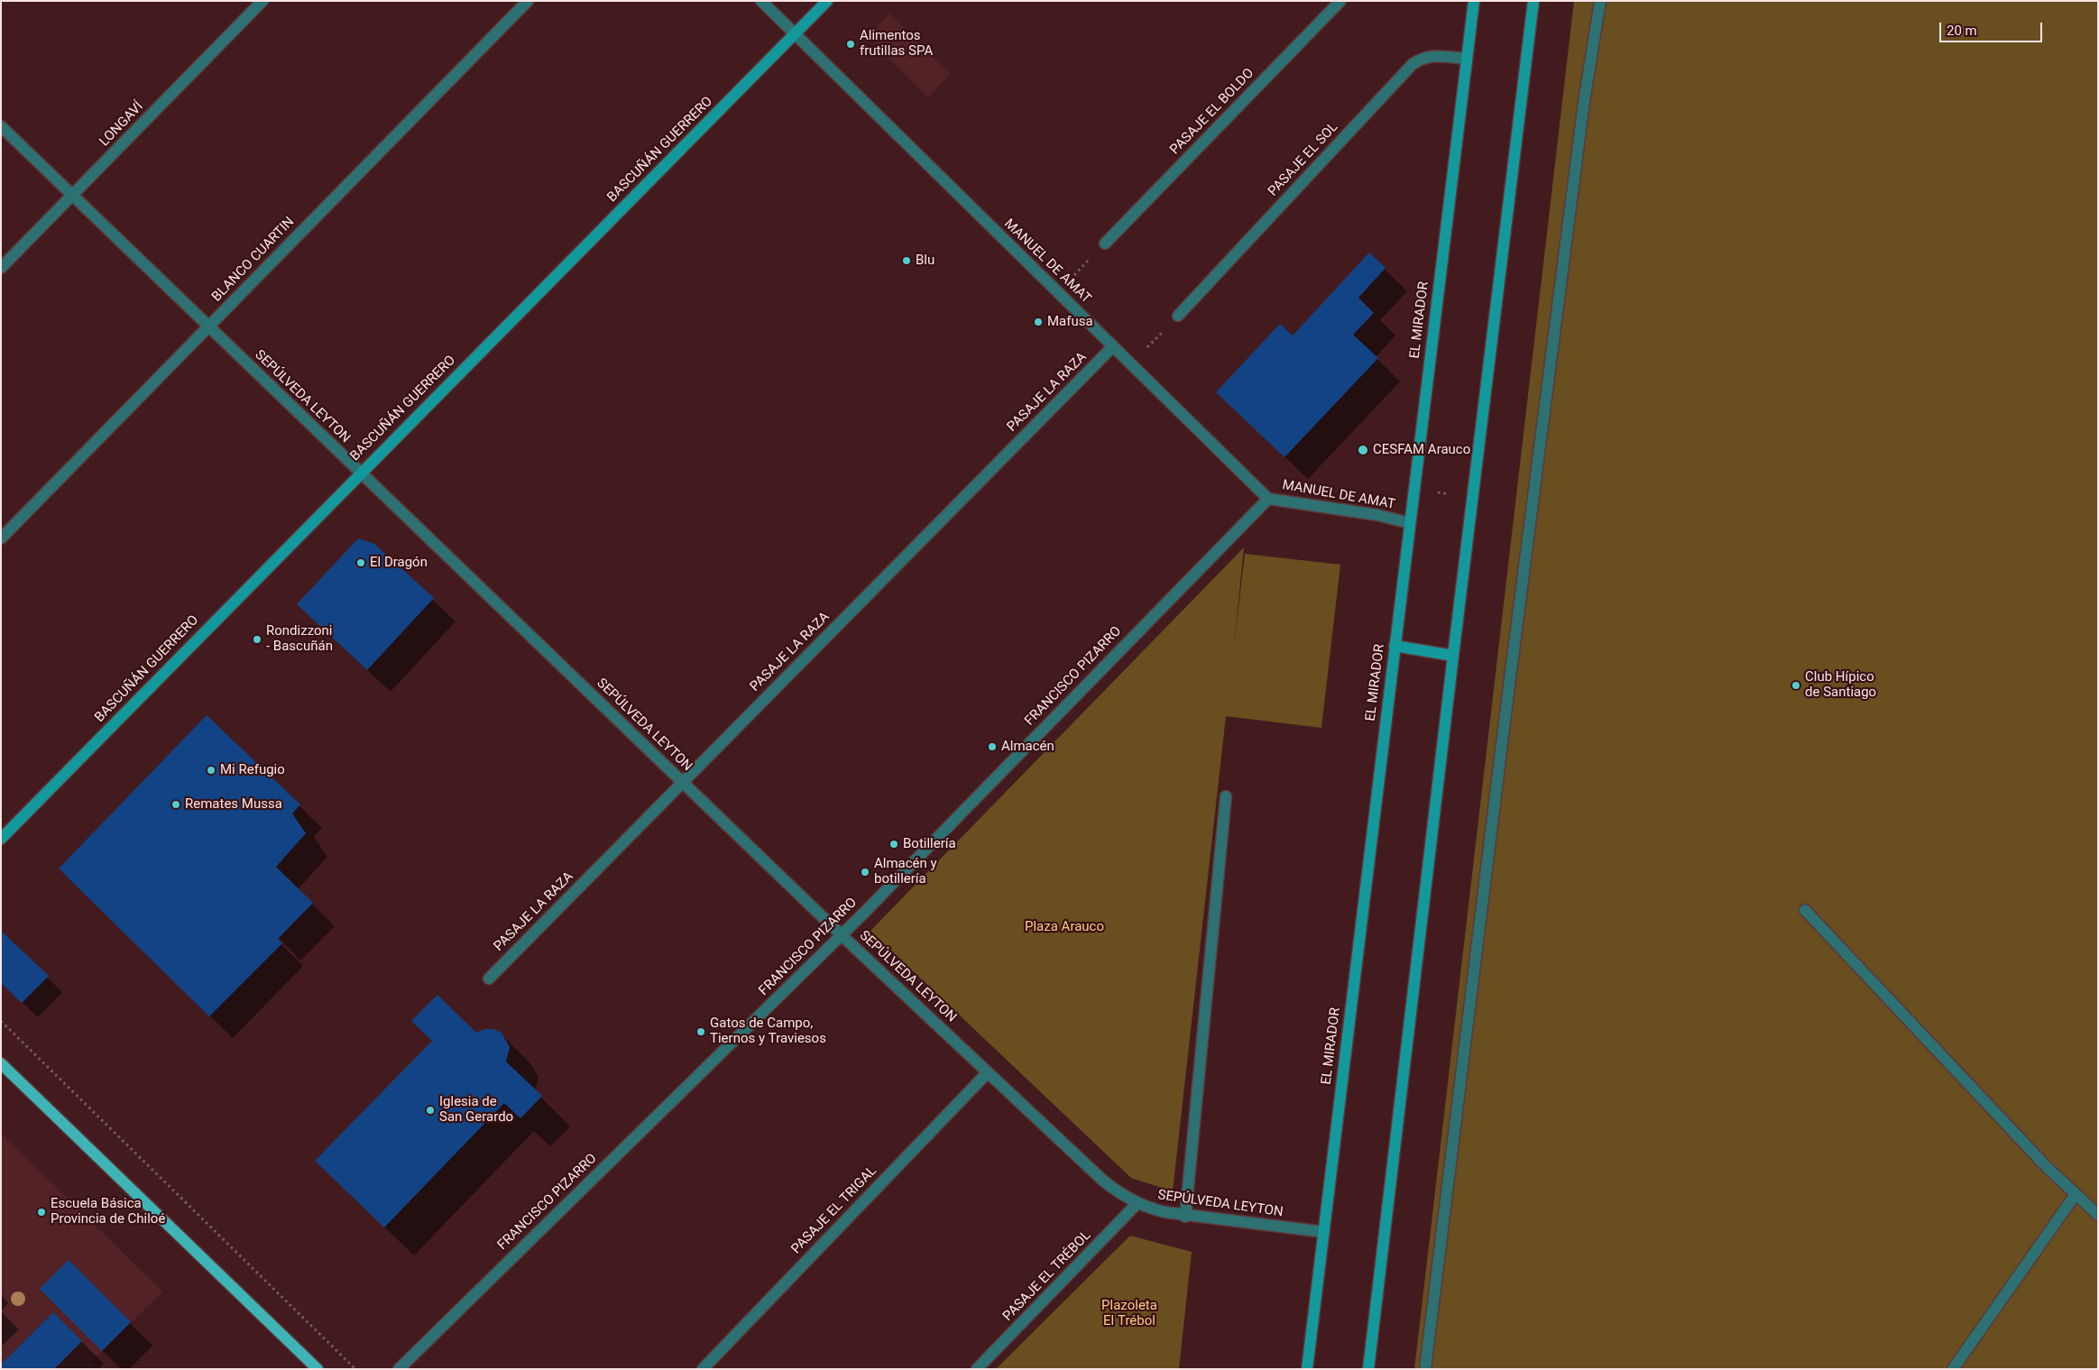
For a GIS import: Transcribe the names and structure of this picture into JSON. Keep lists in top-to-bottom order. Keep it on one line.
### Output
{"streets":{"main road":["BASCUÑÁN GUERRERO","EL MIRADOR"],"street":["PASAJE EL BOLDO","LONGAVÍ","PASAJE EL SOL","BLANCO CUARTIN","MANUEL DE AMAT","PASAJE LA RAZA","SEPÚLVEDA LEYTON","FRANCISCO PIZARRO","PASAJE EL TRIGAL","PASAJE EL TRÉBOL"]},"crossings":[["LONGAVÍ","SEPÚLVEDA LEYTON"],["BASCUÑÁN GUERRERO","MANUEL DE AMAT"],["BASCUÑÁN GUERRERO","SEPÚLVEDA LEYTON"],["PASAJE EL SOL","EL MIRADOR"],["BLANCO CUARTIN","SEPÚLVEDA LEYTON"],["MANUEL DE AMAT","EL MIRADOR"],["MANUEL DE AMAT","PASAJE LA RAZA"],["MANUEL DE AMAT","FRANCISCO PIZARRO"],["EL MIRADOR","SEPÚLVEDA LEYTON"],["PASAJE LA RAZA","SEPÚLVEDA LEYTON"],["SEPÚLVEDA LEYTON","FRANCISCO PIZARRO"],["SEPÚLVEDA LEYTON","PASAJE EL TRIGAL"],["SEPÚLVEDA LEYTON","PASAJE EL TRÉBOL"]],"parks":["Plaza Arauco","Plazoleta El Trébol"],"places":["Alimentos frutillas SPA","Blu","Mafusa","CESFAM Arauco","El Dragón","Rondizzoni - Bascuñán","Club Hípico de Santiago","Almacén","Mi Refugio","Remates Mussa","Botillería","Almacén y botillería","Gatos de Campo, Tiernos y Traviesos","Iglesia de San Gerardo","Escuela Básica Provincia de Chiloé"],"scale_bar":"20 m"}
